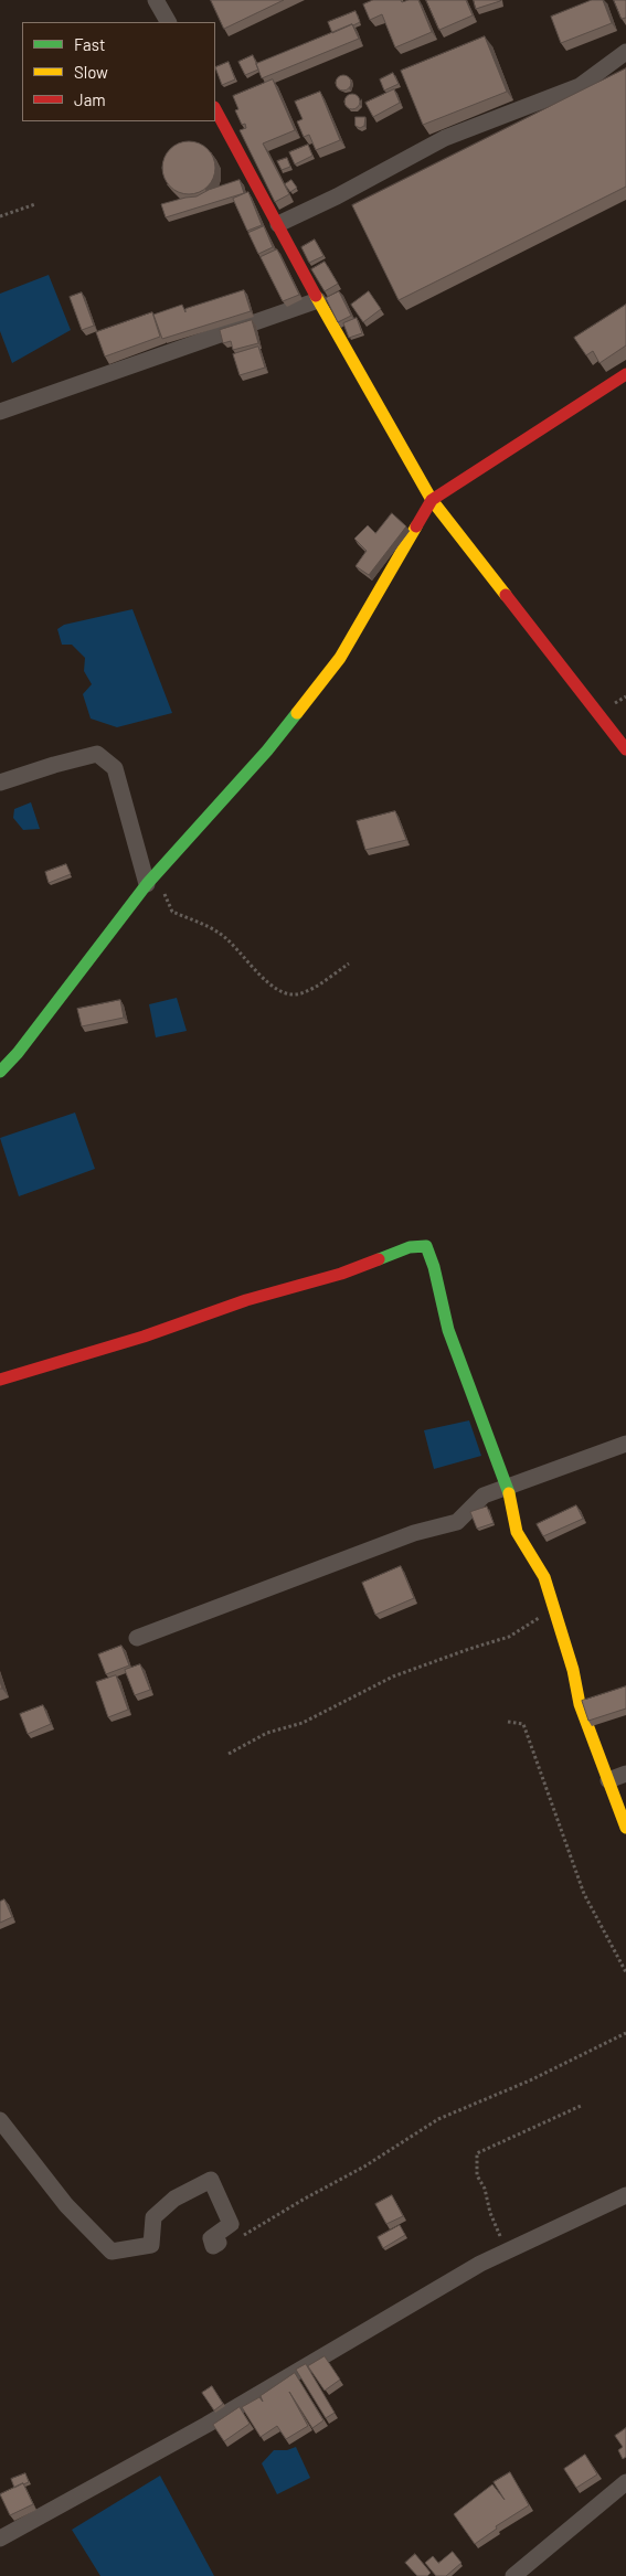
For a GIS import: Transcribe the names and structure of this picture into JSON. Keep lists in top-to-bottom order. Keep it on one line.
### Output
{"legend":["Fast","Slow","Jam"]}
